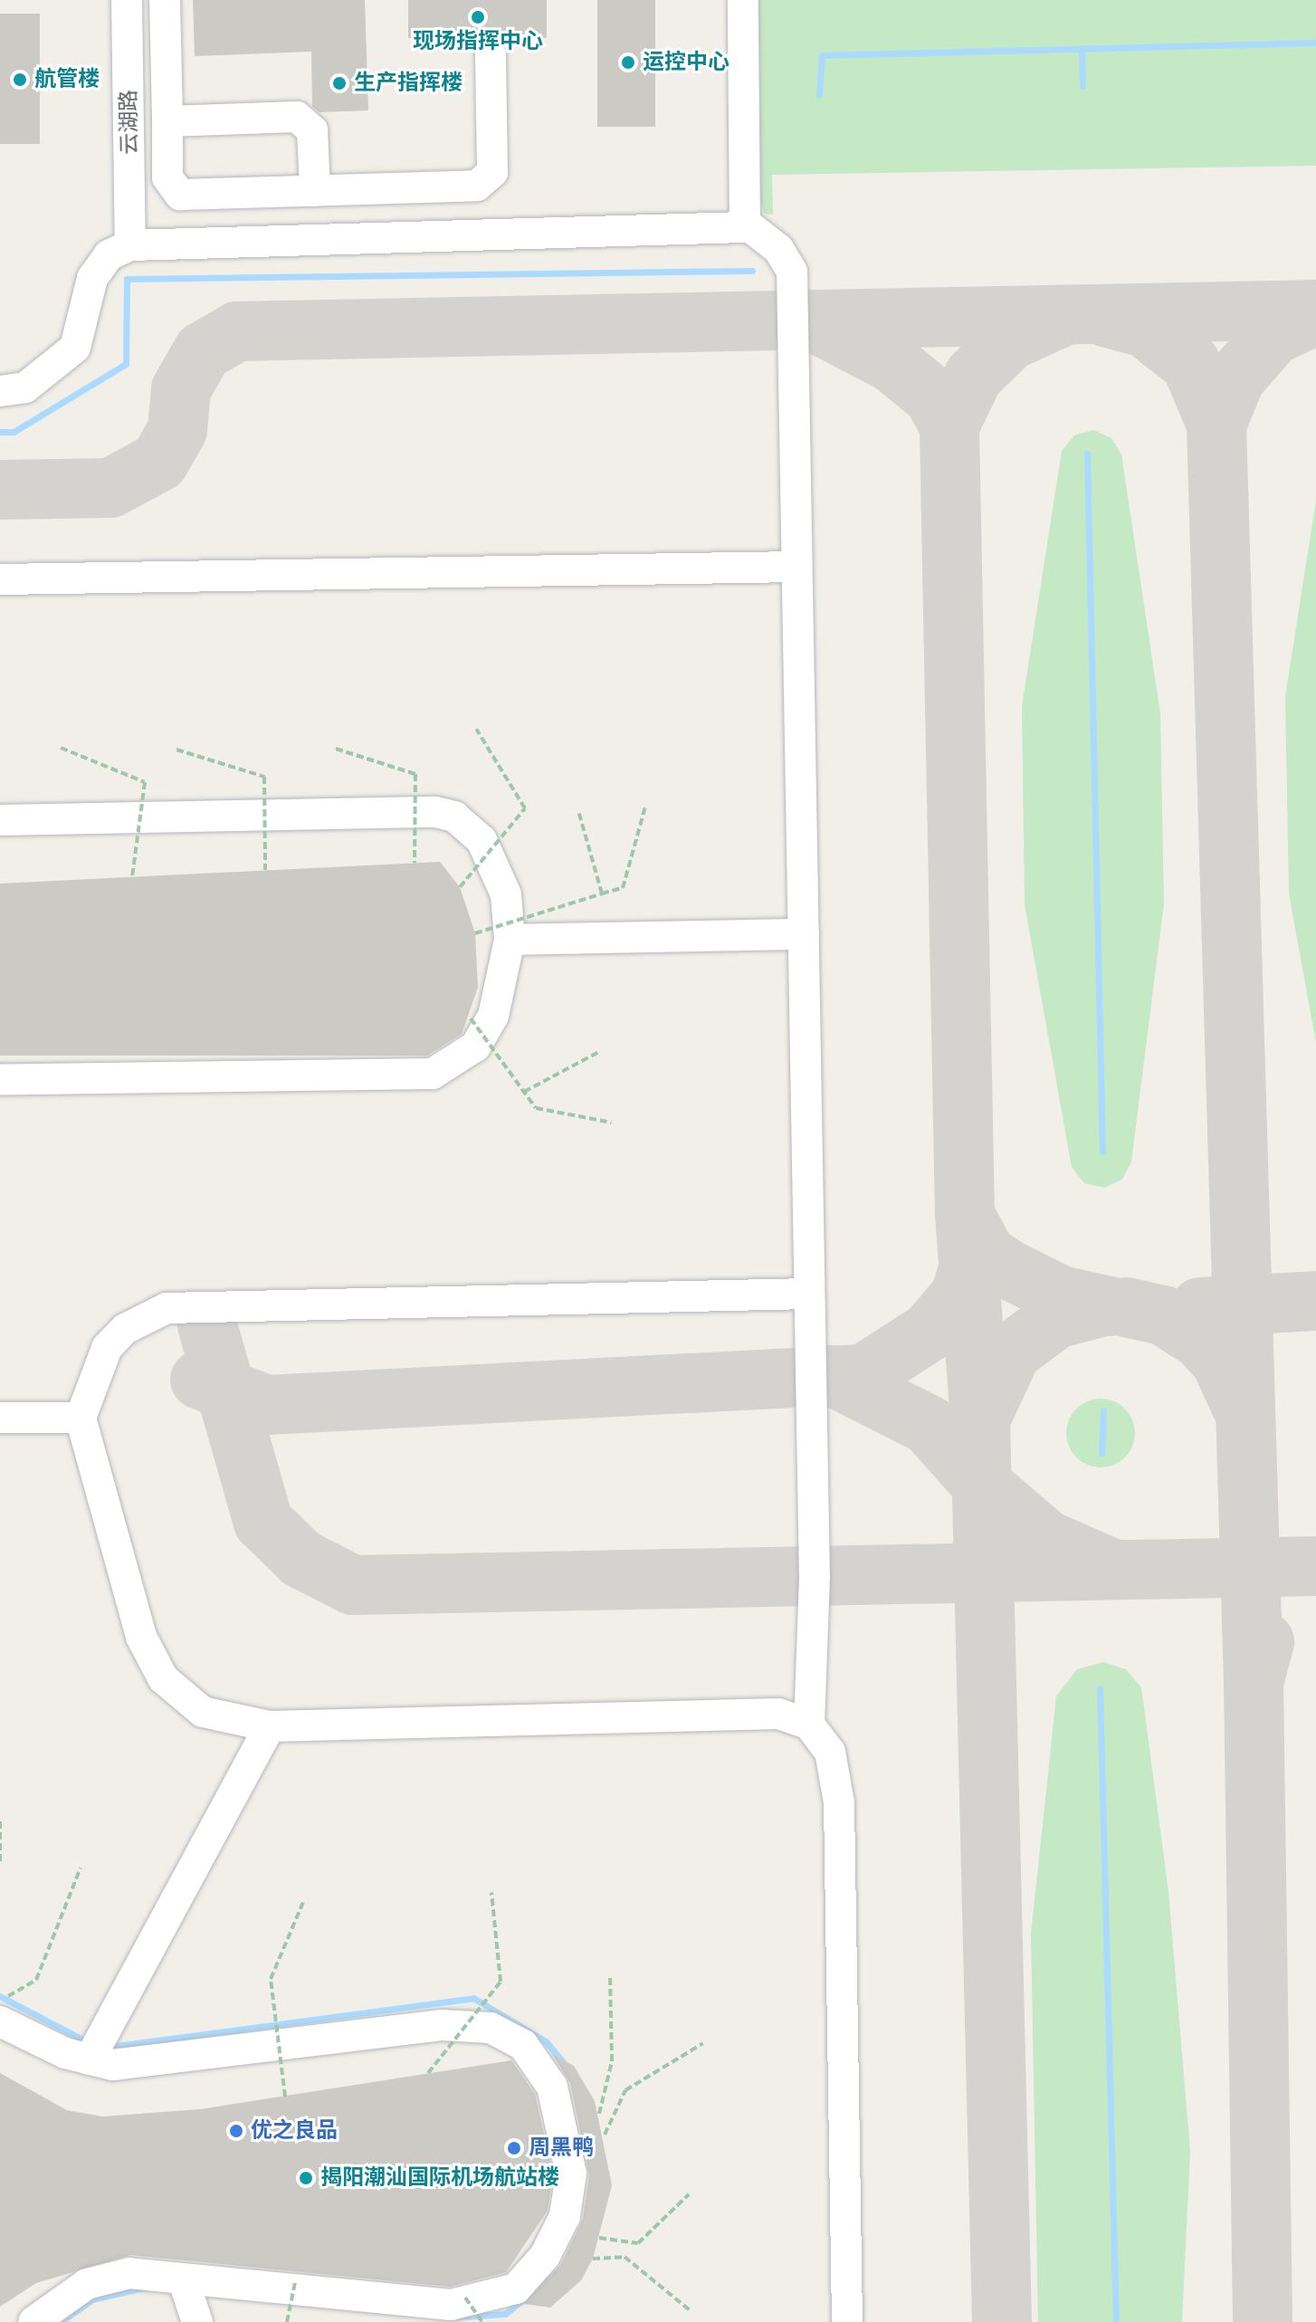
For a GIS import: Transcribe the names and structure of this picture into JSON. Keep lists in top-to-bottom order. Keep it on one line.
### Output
{"streets":{"lane":["云湖路"]},"places":["现场指挥中心","运控中心","航管楼","生产指挥楼","优之良品","周黑鸭","揭阳潮汕国际机场航站楼"]}
